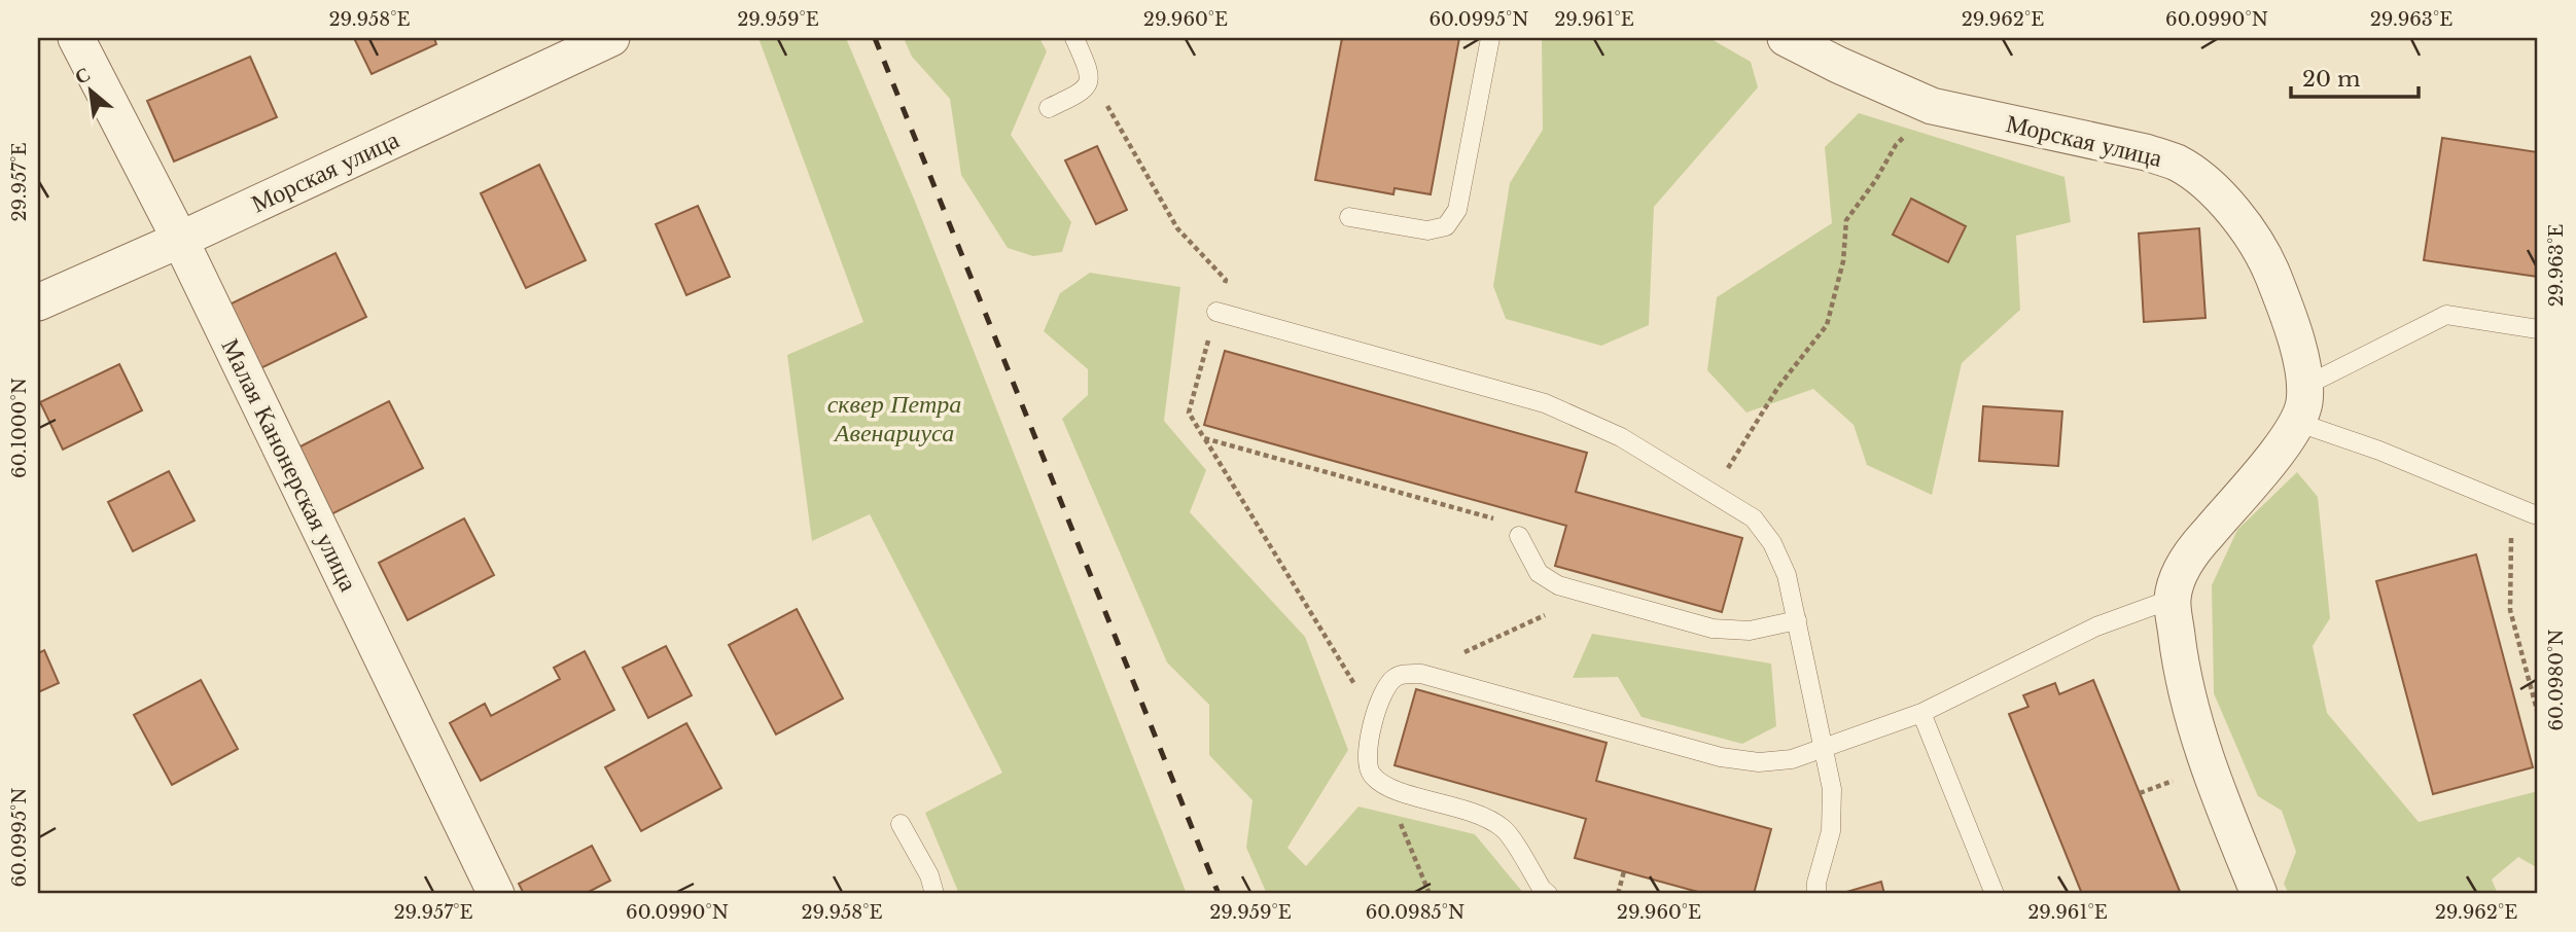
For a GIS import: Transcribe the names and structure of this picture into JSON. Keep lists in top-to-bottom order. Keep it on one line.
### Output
{"streets":{"street":["Морская улица","Малая Канонерская улица"]},"crossings":[["Морская улица","Малая Канонерская улица"]],"parks":["сквер Петра Авенариуса"],"scale_bar":"20 m","north":"top left","coordinates":["29.958°E","29.959°E","29.960°E","60.0995°N","29.961°E","29.962°E","60.0990°N","29.963°E","29.957°E","60.1000°N","60.0980°N","60.0985°N"]}
